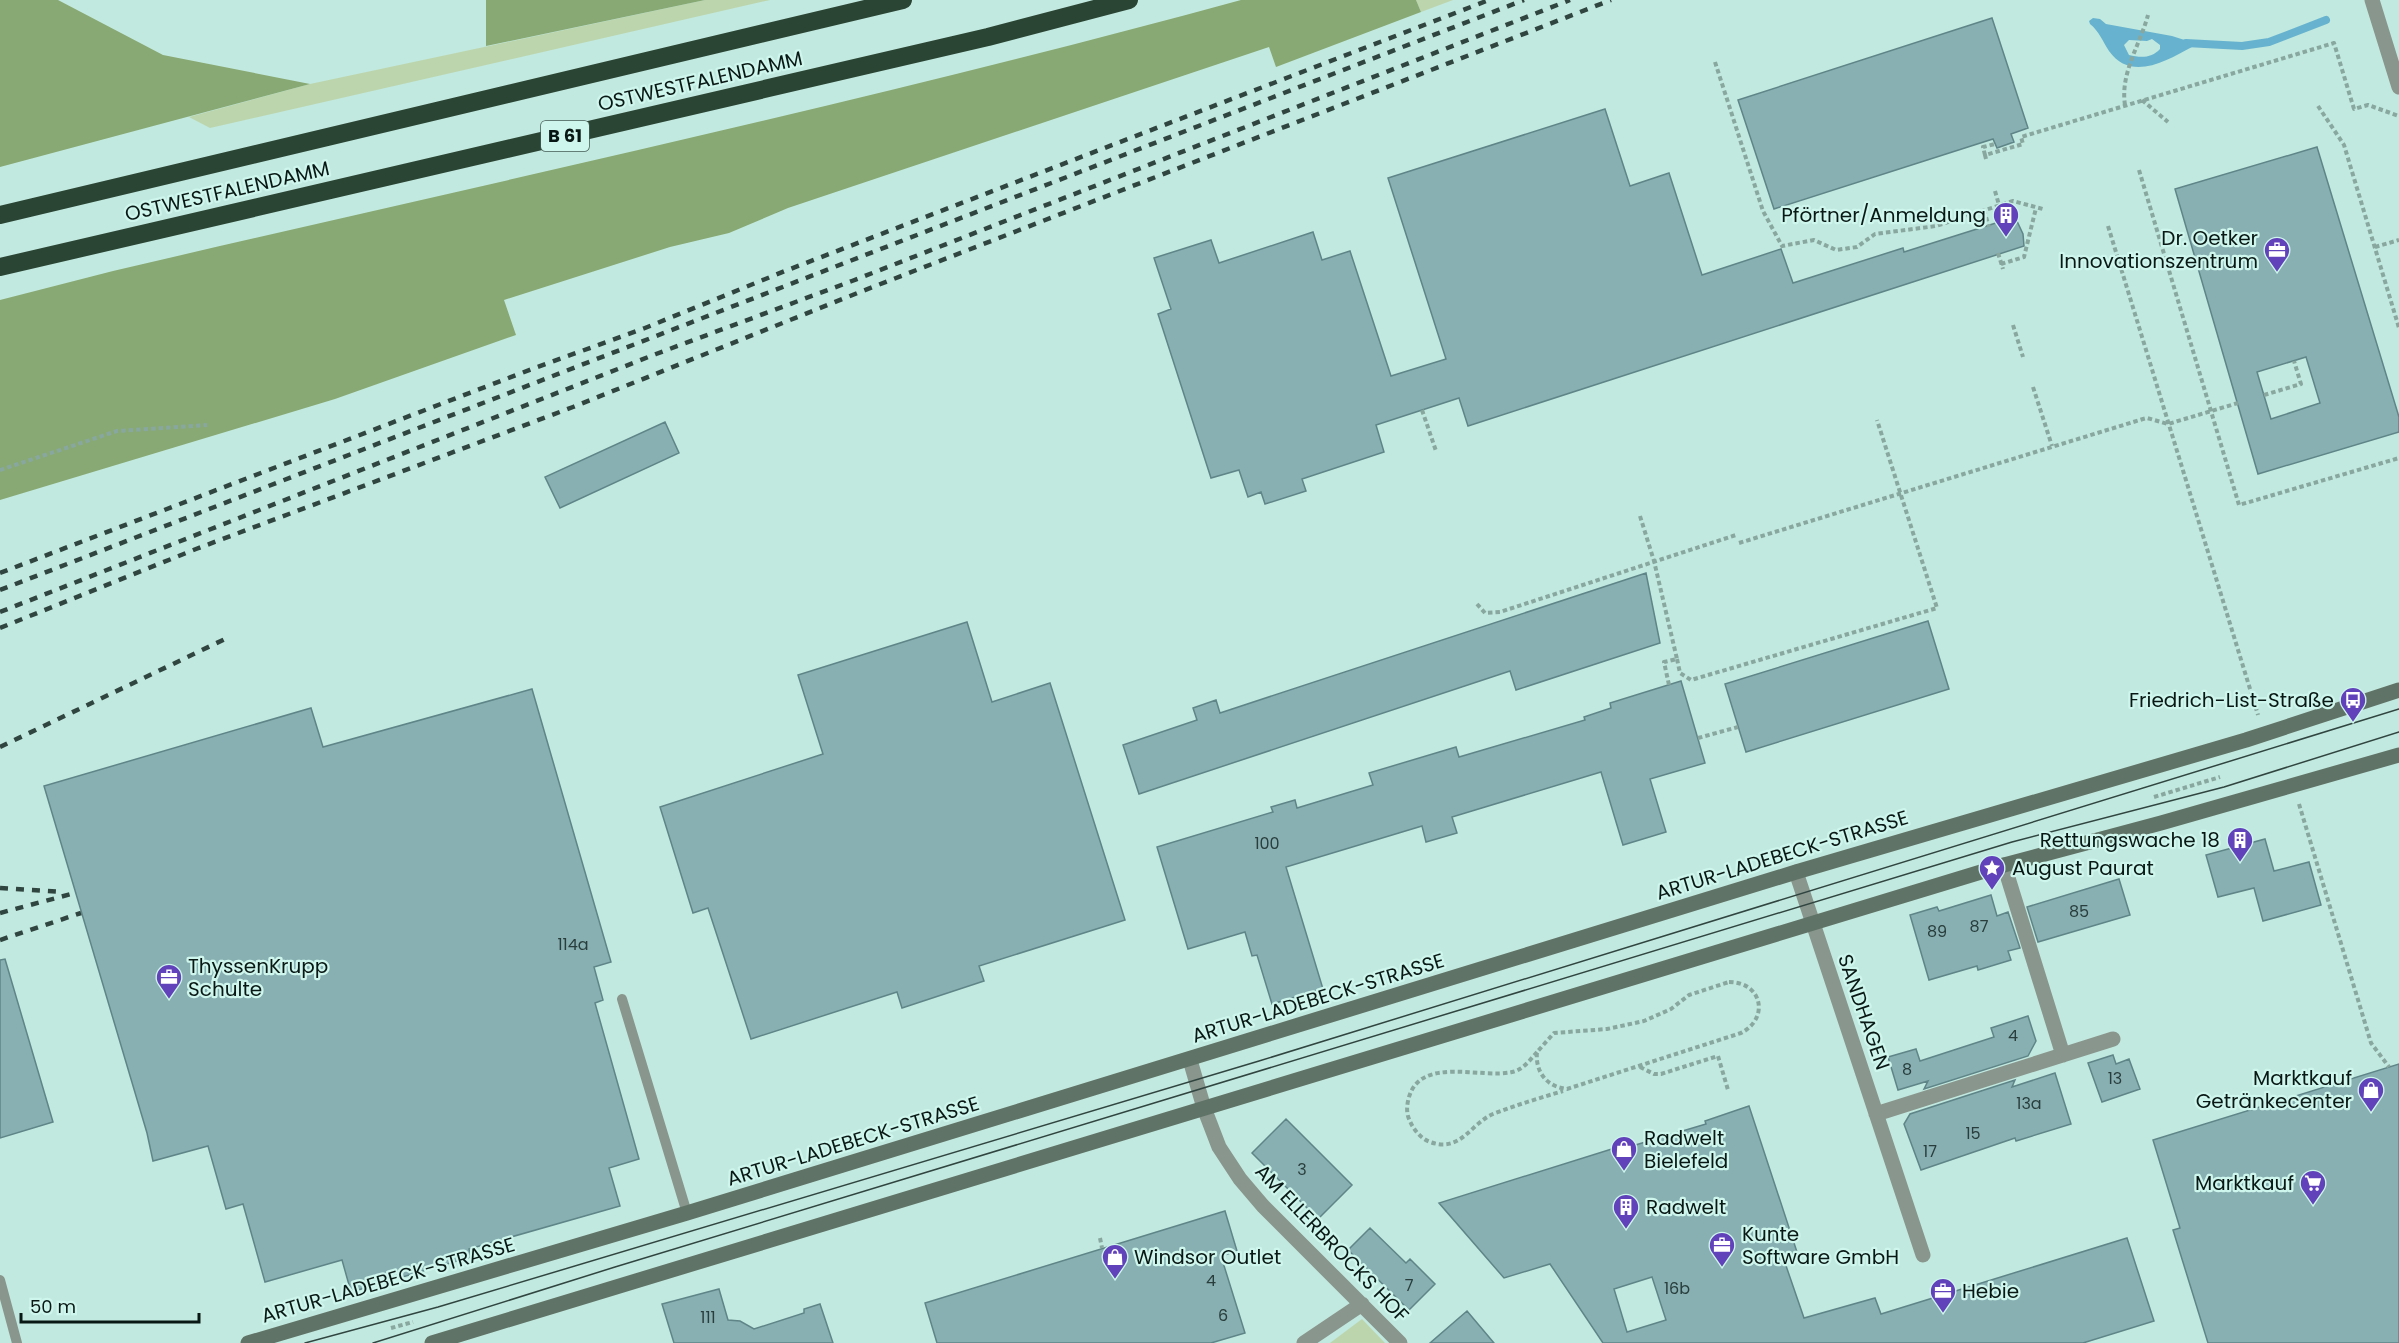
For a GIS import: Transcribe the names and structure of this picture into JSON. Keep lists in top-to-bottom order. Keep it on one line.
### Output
{"streets":{"highway":["OSTWESTFALENDAMM","B 61"],"street":["ARTUR-LADEBECK-STRASSE","SANDHAGEN","AM ELLERBROCKS HOF"]},"crossings":[["ARTUR-LADEBECK-STRASSE","SANDHAGEN"],["ARTUR-LADEBECK-STRASSE","AM ELLERBROCKS HOF"]],"places":{"building":["Pförtner/Anmeldung","Rettungswache 18","Radwelt"],"office":["Dr. Oetker Innovationszentrum","ThyssenKrupp Schulte","Kunte Software GmbH","Hebie"],"bus stop":["Friedrich-List-Straße"],"place":["August Paurat"],"shop":["Marktkauf Getränkecenter","Radwelt Bielefeld","Windsor Outlet"],"supermarket":["Marktkauf"]},"house_numbers":["100","85","87","89","114a","4","8","13","13a","15","17","3","4","7","16b","6","111"],"scale_bar":"50 m"}
